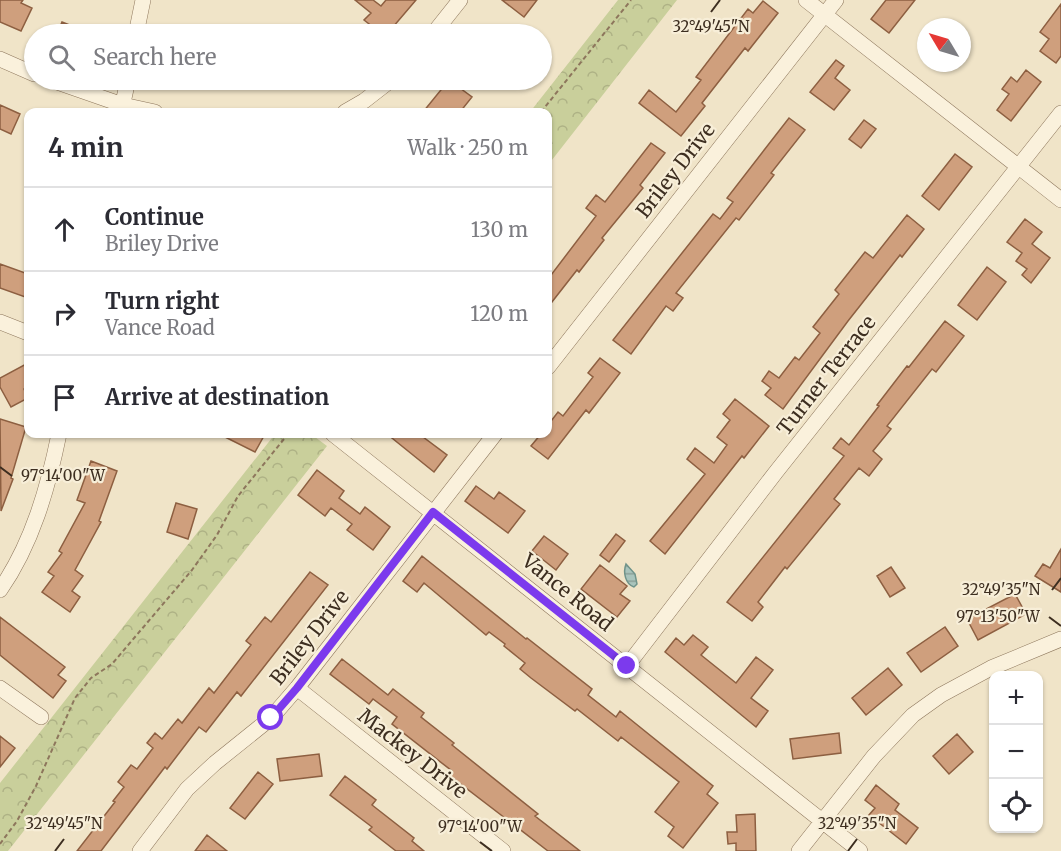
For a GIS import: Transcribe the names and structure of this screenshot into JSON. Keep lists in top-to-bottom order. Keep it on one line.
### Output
{"streets":{"street":["Briley Drive","Turner Terrace","Vance Road","Mackey Drive"]},"crossings":[["Briley Drive","Vance Road"],["Briley Drive","Mackey Drive"],["Turner Terrace","Vance Road"]],"north":"top left","page":{"search":"Search here","heading":["4 min","Walk · 250 m"],"list":[["Continue","Briley Drive","130 m"],["Turn right","Vance Road","120 m"],"Arrive at destination"],"map_buttons":["+","−"]},"coordinates":["32°49'45\"N","97°14'00\"W","32°49'35\"N","97°13'50\"W"]}
